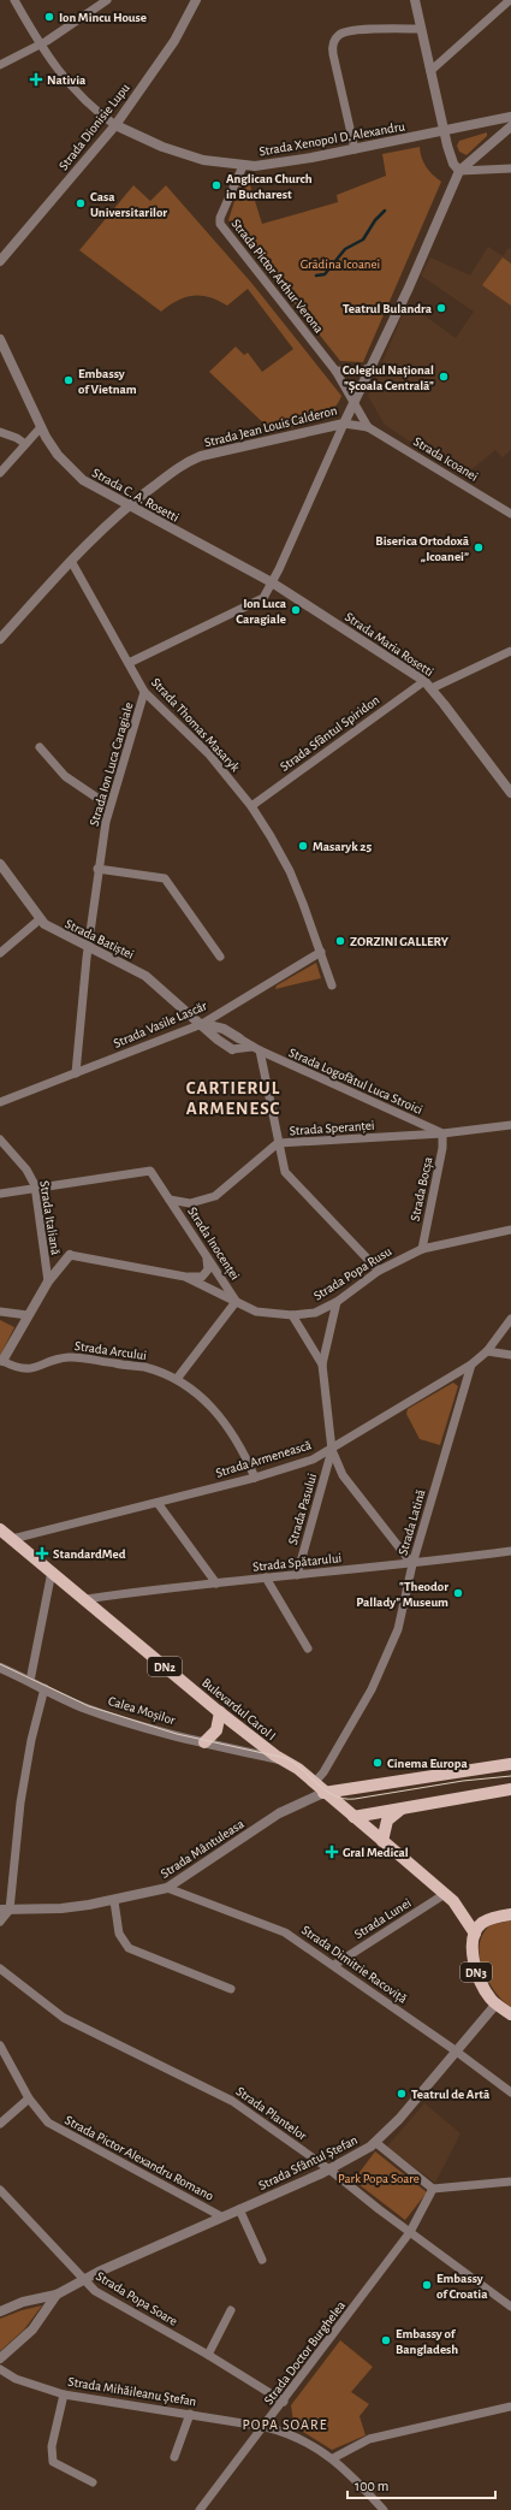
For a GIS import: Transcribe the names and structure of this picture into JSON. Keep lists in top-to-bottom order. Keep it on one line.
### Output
{"streets":{"main road":["DN2","Bulevardul Carol I","DN3"],"street":["Strada Dionisie Lupu","Strada Xenopol D. Alexandru","Strada Pictor Arthur Verona","Strada Jean Louis Calderon","Strada Icoanei","Strada C. A. Rosetti","Strada Maria Rosetti","Strada Thomas Masaryk","Strada Sfântul Spiridon","Strada Ion Luca Caragiale","Strada Batiștei","Strada Vasile Lascăr","Strada Logofătul Luca Stroici","Strada Speranței","Strada Bocșa","Strada Italiană","Strada Inocenței","Strada Popa Rusu","Strada Arcului","Strada Armenească","Strada Pasului","Strada Latină","Strada Spătarului","Calea Moșilor","Strada Mântuleasa","Strada Lunei","Strada Dimitrie Racoviță","Strada Plantelor","Strada Pictor Alexandru Romano","Strada Sfântul Ștefan","Strada Popa Soare","Strada Doctor Burghelea","Strada Mihăileanu Ștefan"]},"crossings":[["Strada Dionisie Lupu","Strada Xenopol D. Alexandru"],["Strada Xenopol D. Alexandru","Strada Pictor Arthur Verona"],["Strada Pictor Arthur Verona","Strada Jean Louis Calderon"],["Strada Jean Louis Calderon","Strada Icoanei"],["Strada Jean Louis Calderon","Strada C. A. Rosetti"],["Strada Jean Louis Calderon","Strada Thomas Masaryk"],["Strada C. A. Rosetti","Strada Maria Rosetti"],["Strada Maria Rosetti","Strada Sfântul Spiridon"],["Strada Thomas Masaryk","Strada Sfântul Spiridon"],["Strada Thomas Masaryk","Strada Ion Luca Caragiale"],["Strada Thomas Masaryk","Strada Vasile Lascăr"],["Strada Ion Luca Caragiale","Strada Batiștei"],["Strada Ion Luca Caragiale","Strada Vasile Lascăr"],["Strada Batiștei","Strada Vasile Lascăr"],["Strada Batiștei","Strada Logofătul Luca Stroici"],["Strada Logofătul Luca Stroici","Strada Speranței"],["Strada Logofătul Luca Stroici","Strada Bocșa"],["Strada Speranței","Strada Bocșa"],["Strada Speranței","Strada Inocenței"],["Strada Bocșa","Strada Popa Rusu"],["Strada Inocenței","Strada Popa Rusu"],["Strada Arcului","Strada Armenească"],["Strada Armenească","Strada Pasului"],["Strada Armenească","Strada Latină"],["Strada Armenească","Bulevardul Carol I"],["Strada Pasului","Strada Spătarului"],["Strada Latină","Strada Spătarului"],["Strada Latină","Bulevardul Carol I"],["Strada Spătarului","Bulevardul Carol I"],["Bulevardul Carol I","Calea Moșilor"],["Bulevardul Carol I","Strada Mântuleasa"],["Bulevardul Carol I","Strada Lunei"],["Bulevardul Carol I","DN3"],["Strada Mântuleasa","Strada Dimitrie Racoviță"],["Strada Lunei","Strada Dimitrie Racoviță"],["Strada Dimitrie Racoviță","Strada Sfântul Ștefan"],["DN3","Strada Sfântul Ștefan"],["Strada Plantelor","Strada Sfântul Ștefan"],["Strada Plantelor","Strada Doctor Burghelea"],["Strada Pictor Alexandru Romano","Strada Sfântul Ștefan"],["Strada Sfântul Ștefan","Strada Popa Soare"],["Strada Popa Soare","Strada Doctor Burghelea"],["Strada Doctor Burghelea","Strada Mihăileanu Ștefan"]],"districts":["CARTIERUL ARMENESC","POPA SOARE"],"parks":["Grădina Icoanei","Park Popa Soare"],"places":{"other":["Ion Mincu House","Anglican Church in Bucharest","Casa Universitarilor","Teatrul Bulandra","Colegiul Național \"Școala Centrală\"","Embassy of Vietnam","Biserica Ortodoxă „Icoanei”","Ion Luca Caragiale","Masaryk 25","ZORZINI GALLERY","\"Theodor Pallady\" Museum","Cinema Europa","Teatrul de Artă","Embassy of Croatia","Embassy of Bangladesh"],"health":["Nativia","StandardMed","Gral Medical"]},"scale_bar":"100 m"}
